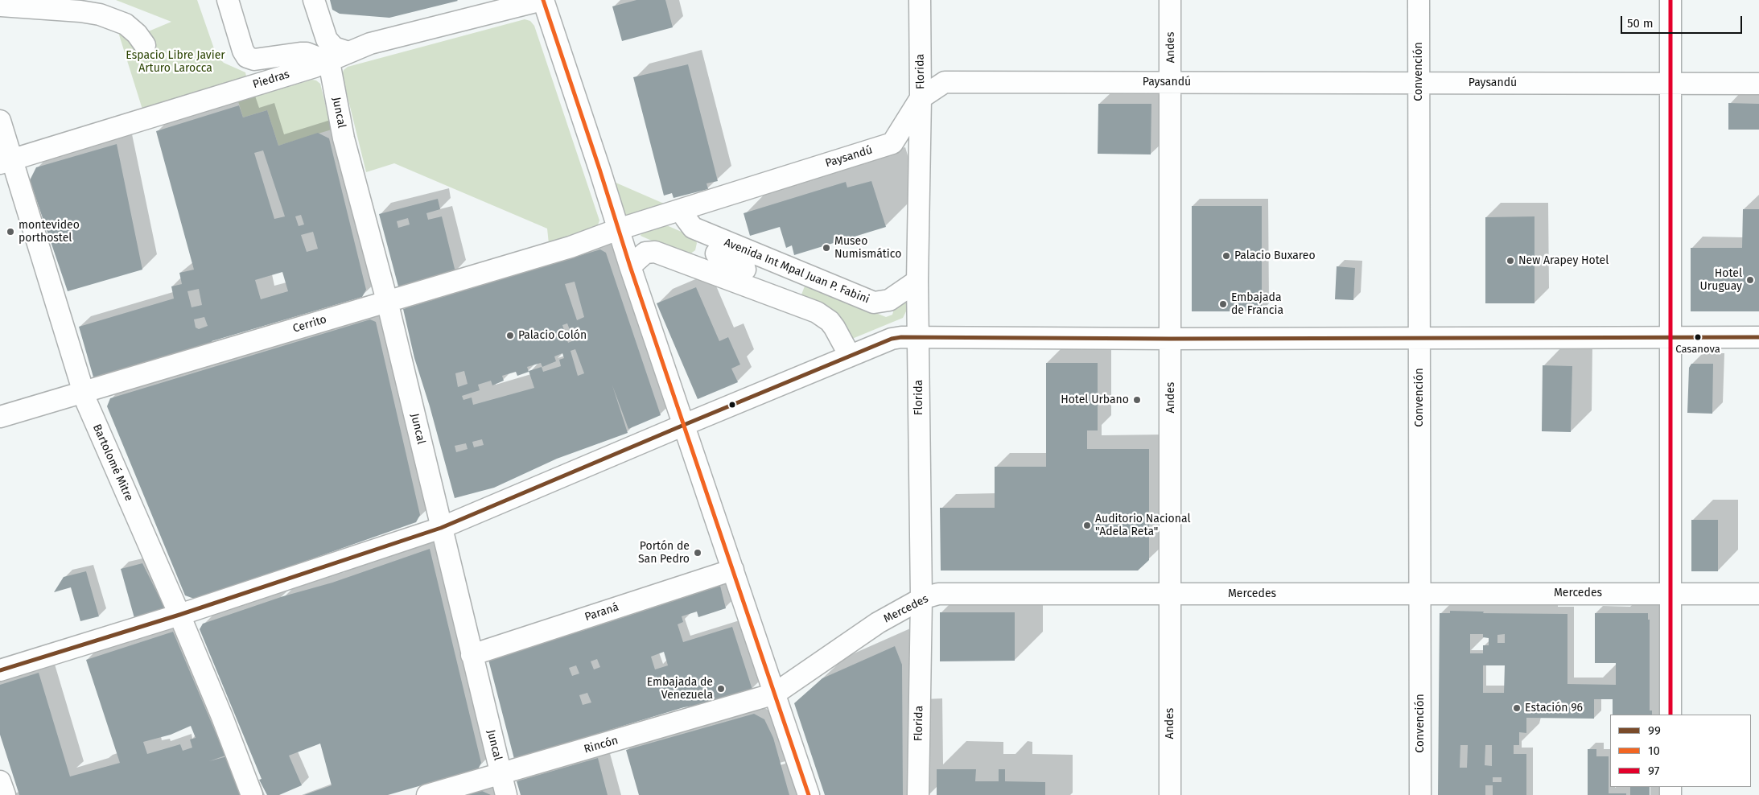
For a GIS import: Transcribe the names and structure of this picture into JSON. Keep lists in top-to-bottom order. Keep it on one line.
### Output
{"streets":{"street":["Andes","Florida","Convención","Piedras","Paysandú","Juncal","Avenida Int Mpal Juan P. Fabini","Cerrito","Bartolomé Mitre","Mercedes","Paraná","Rincón"]},"crossings":[["Andes","Paysandú"],["Andes","Mercedes"],["Florida","Paysandú"],["Florida","Avenida Int Mpal Juan P. Fabini"],["Florida","Mercedes"],["Convención","Paysandú"],["Convención","Mercedes"],["Piedras","Juncal"],["Piedras","Bartolomé Mitre"],["Paysandú","Avenida Int Mpal Juan P. Fabini"],["Paysandú","Cerrito"],["Juncal","Cerrito"],["Juncal","Paraná"],["Juncal","Rincón"],["Cerrito","Bartolomé Mitre"],["Mercedes","Rincón"]],"parks":["Espacio Libre Javier Arturo Larocca"],"places":["montevideo porthostel","Museo Numismático","Palacio Buxareo","New Arapey Hotel","Hotel Uruguay","Embajada de Francia","Palacio Colón","Casanova","Hotel Urbano","Auditorio Nacional \"Adela Reta\"","Portón de San Pedro","Embajada de Venezuela","Estación 96"],"lines":["transit line 10","transit line 97","transit line 99"],"legend":["99","10","97"],"scale_bar":"50 m"}
